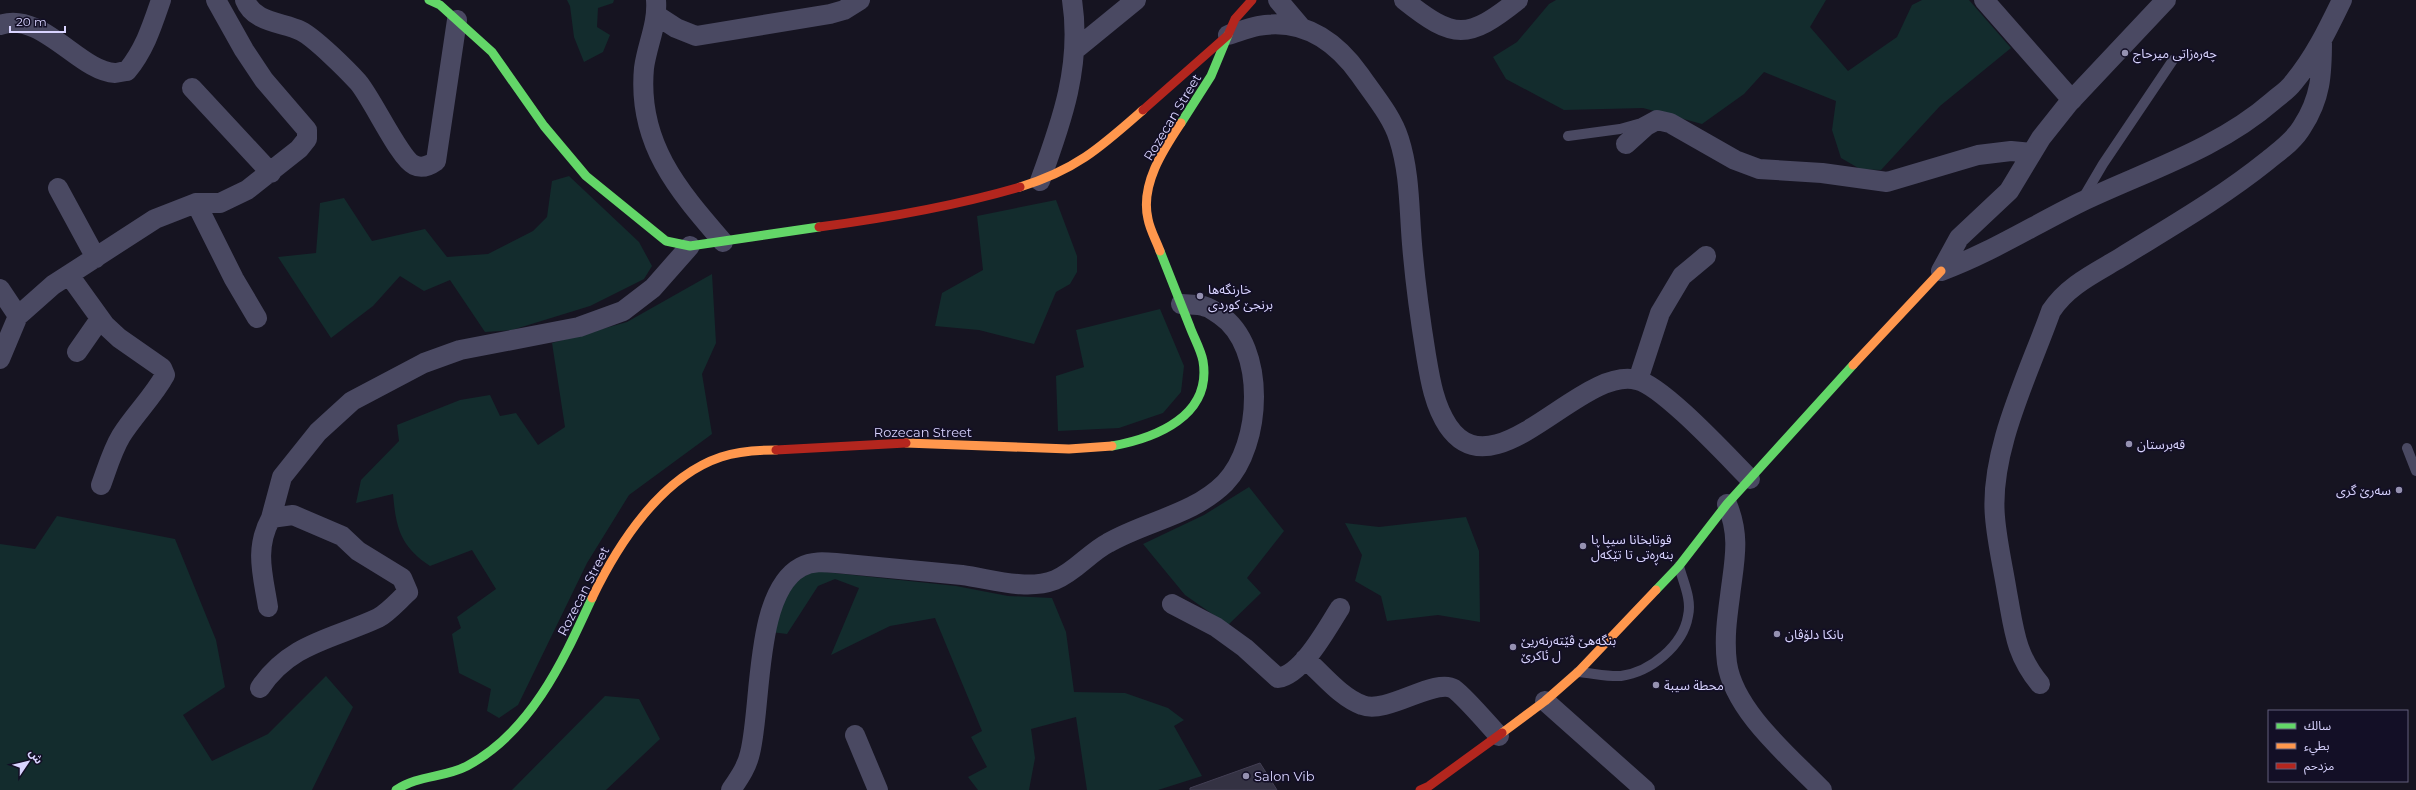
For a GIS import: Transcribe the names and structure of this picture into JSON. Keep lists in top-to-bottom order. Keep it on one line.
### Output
{"streets":{"street":["Rozecan Street"]},"places":["چەرەزاتی میرحاج","خارنگەها برنجێ کوردی","قەبرستان","سەرێ گری","قوتابخانا سیپا یا بنەڕەتی تا تێکەڵ","بانکا دلۆڤان","بنگەهێ ڤێتەرنەریێ ل ئاکرێ","محطة سيبة","Salon Vib"],"legend":["سالك","بطيء","مزدحم"],"scale_bar":"20 m","north":"top right"}
